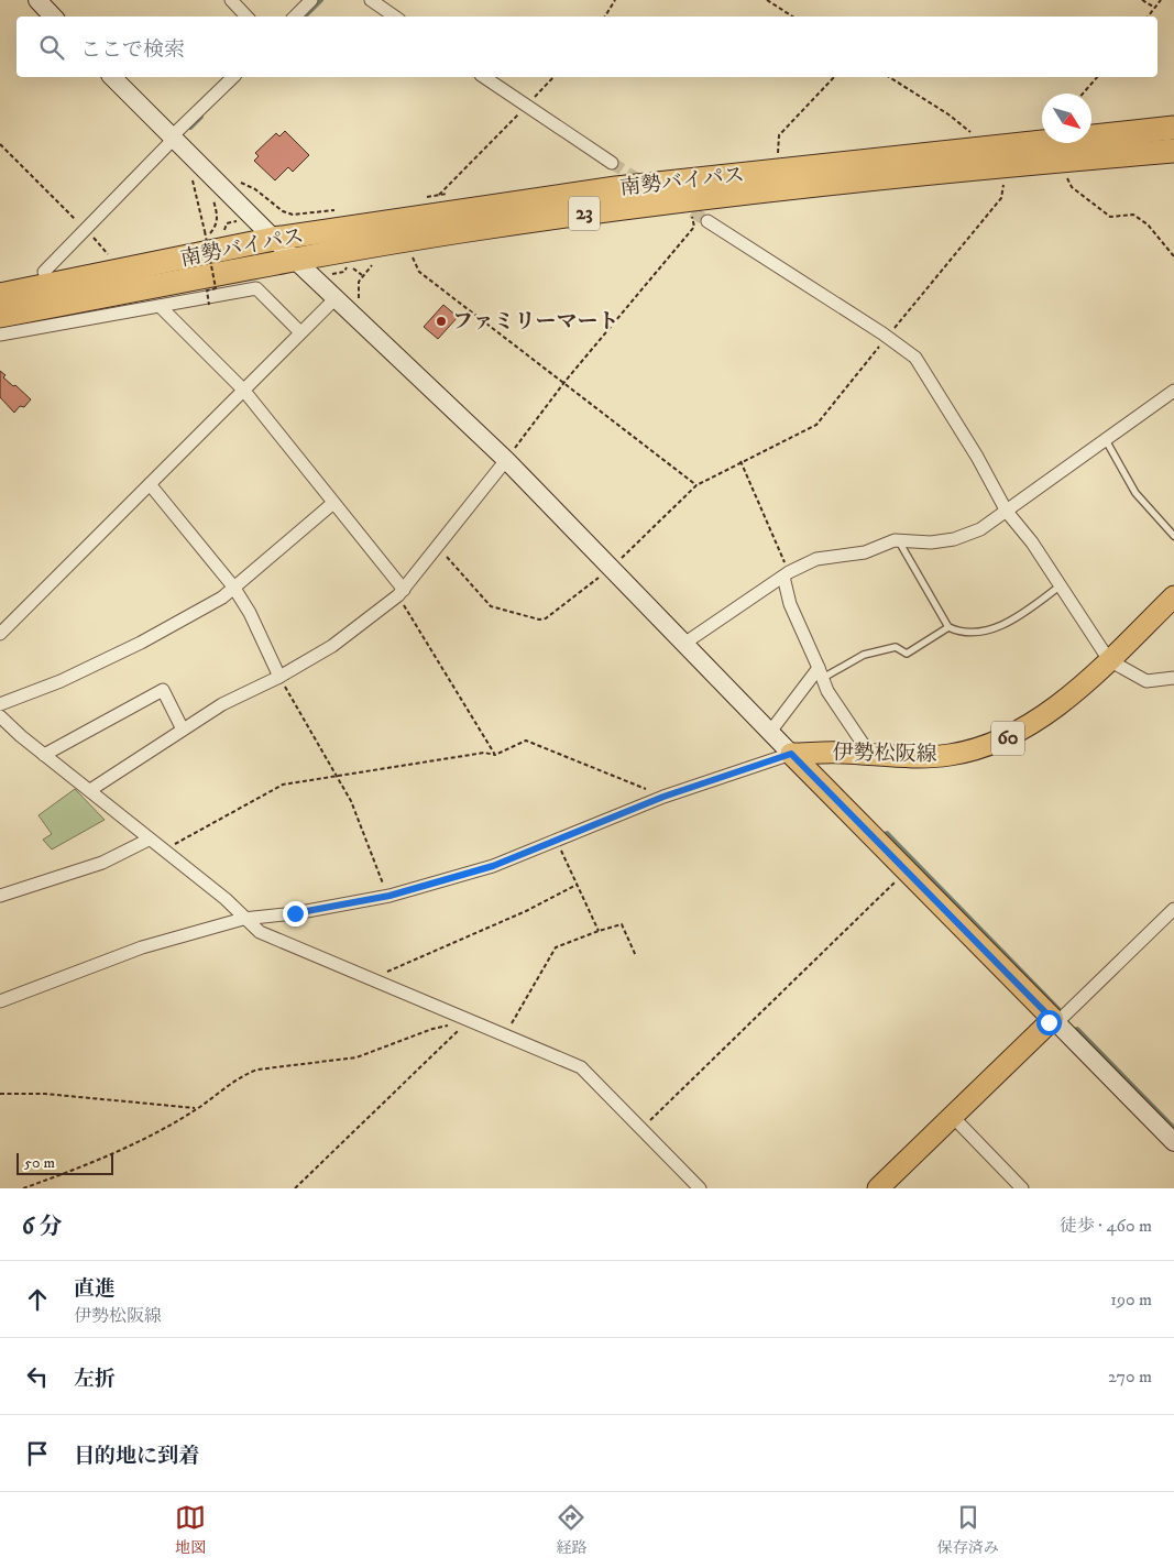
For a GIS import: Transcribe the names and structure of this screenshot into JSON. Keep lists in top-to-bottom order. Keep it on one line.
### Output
{"streets":{"highway":["南勢バイパス","23"],"main road":["60","伊勢松阪線"]},"places":["ファミリーマート"],"scale_bar":"50 m","north":"bottom right","page":{"search":"ここで検索","scale":"50 m","heading":["6 分","徒歩 · 460 m"],"list":[["直進","伊勢松阪線","190 m"],["左折","270 m"],"目的地に到着"],"nav":["地図","経路","保存済み"]}}
